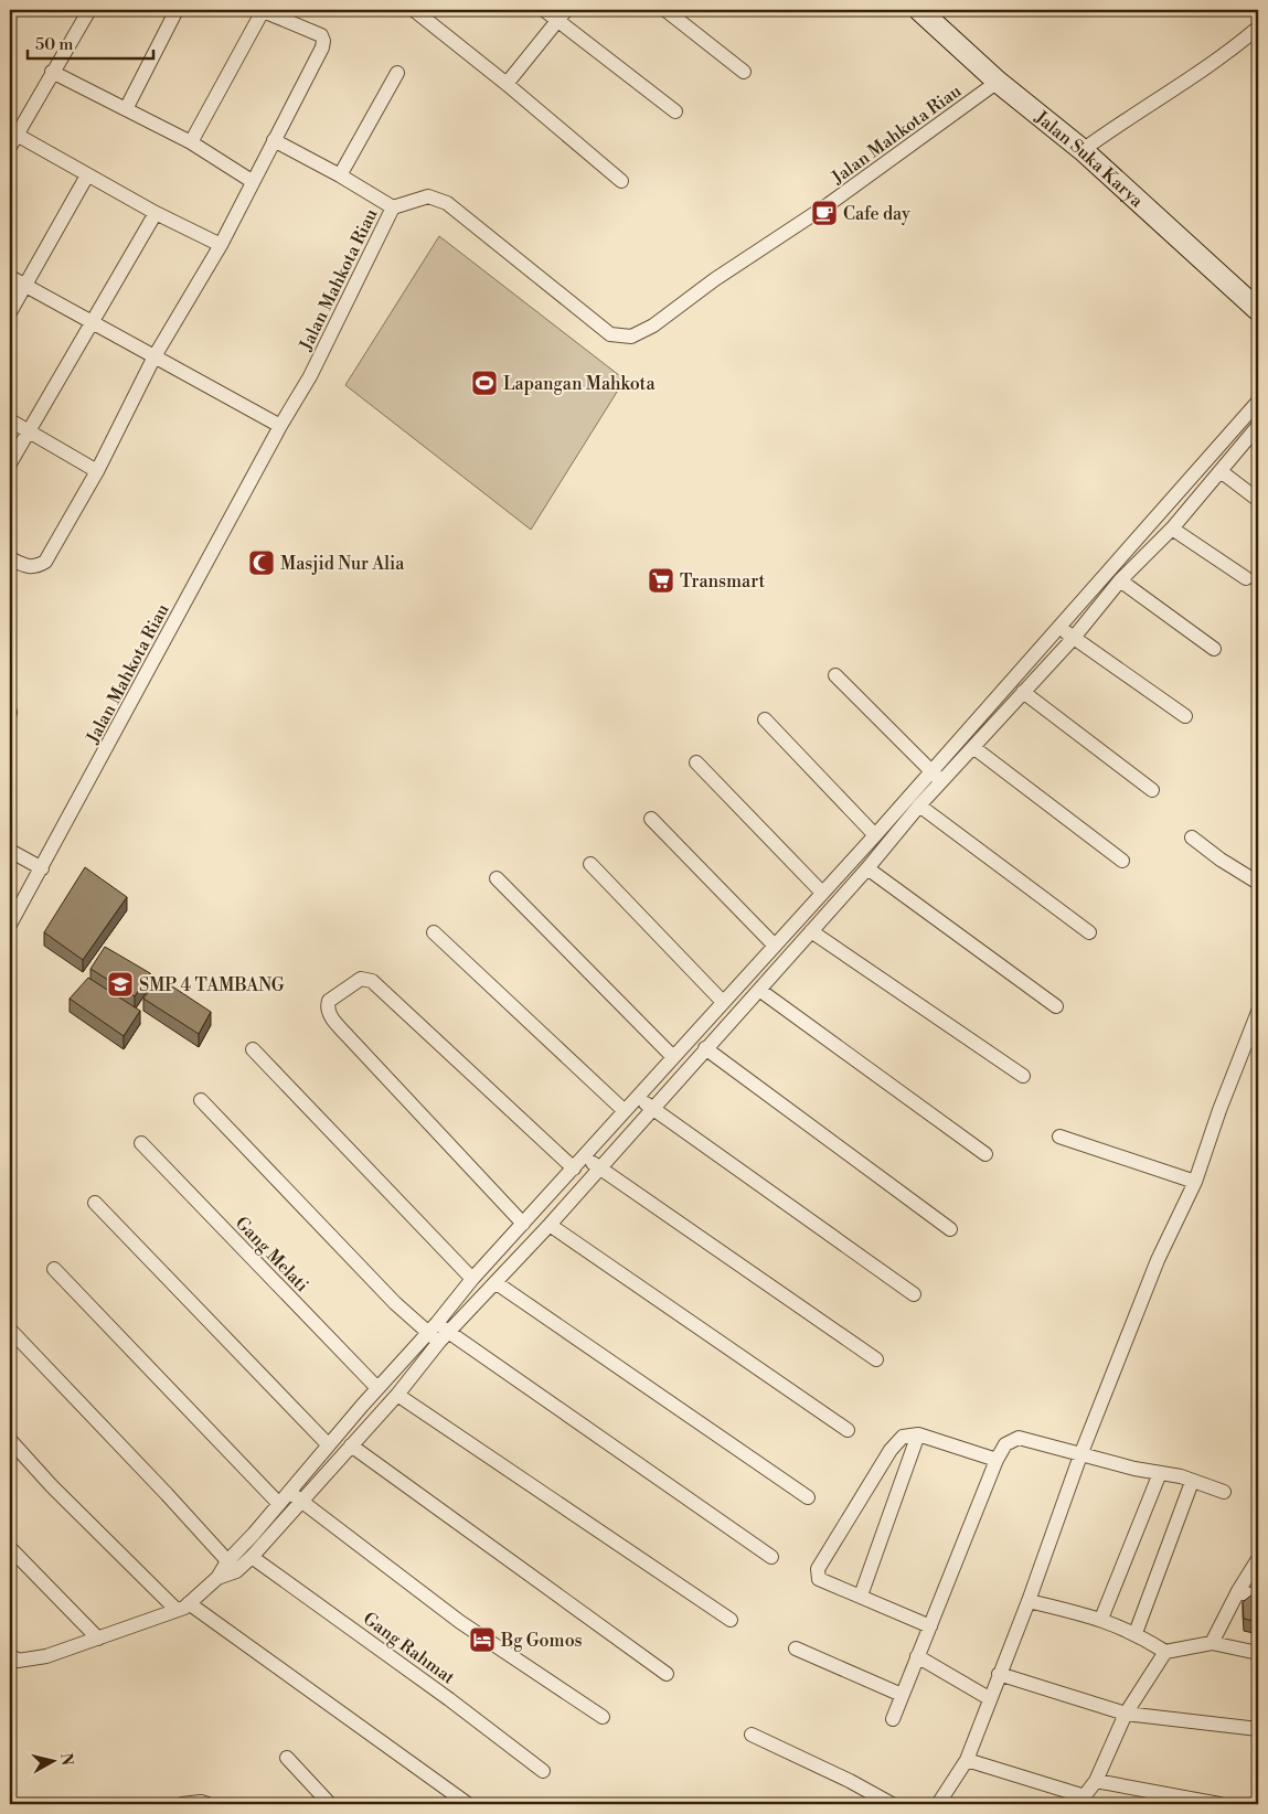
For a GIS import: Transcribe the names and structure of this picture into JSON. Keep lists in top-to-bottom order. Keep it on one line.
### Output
{"streets":{"main road":["Jalan Suka Karya"],"street":["Jalan Mahkota Riau","Gang Melati","Gang Rahmat"]},"crossings":[["Jalan Mahkota Riau","Jalan Suka Karya"]],"places":{"cafe":["Cafe day"],"sports":["Lapangan Mahkota"],"mosque":["Masjid Nur Alia"],"supermarket":["Transmart"],"school or university":["SMP 4 TAMBANG"],"hotel":["Bg Gomos"]},"scale_bar":"50 m","north":"right"}
